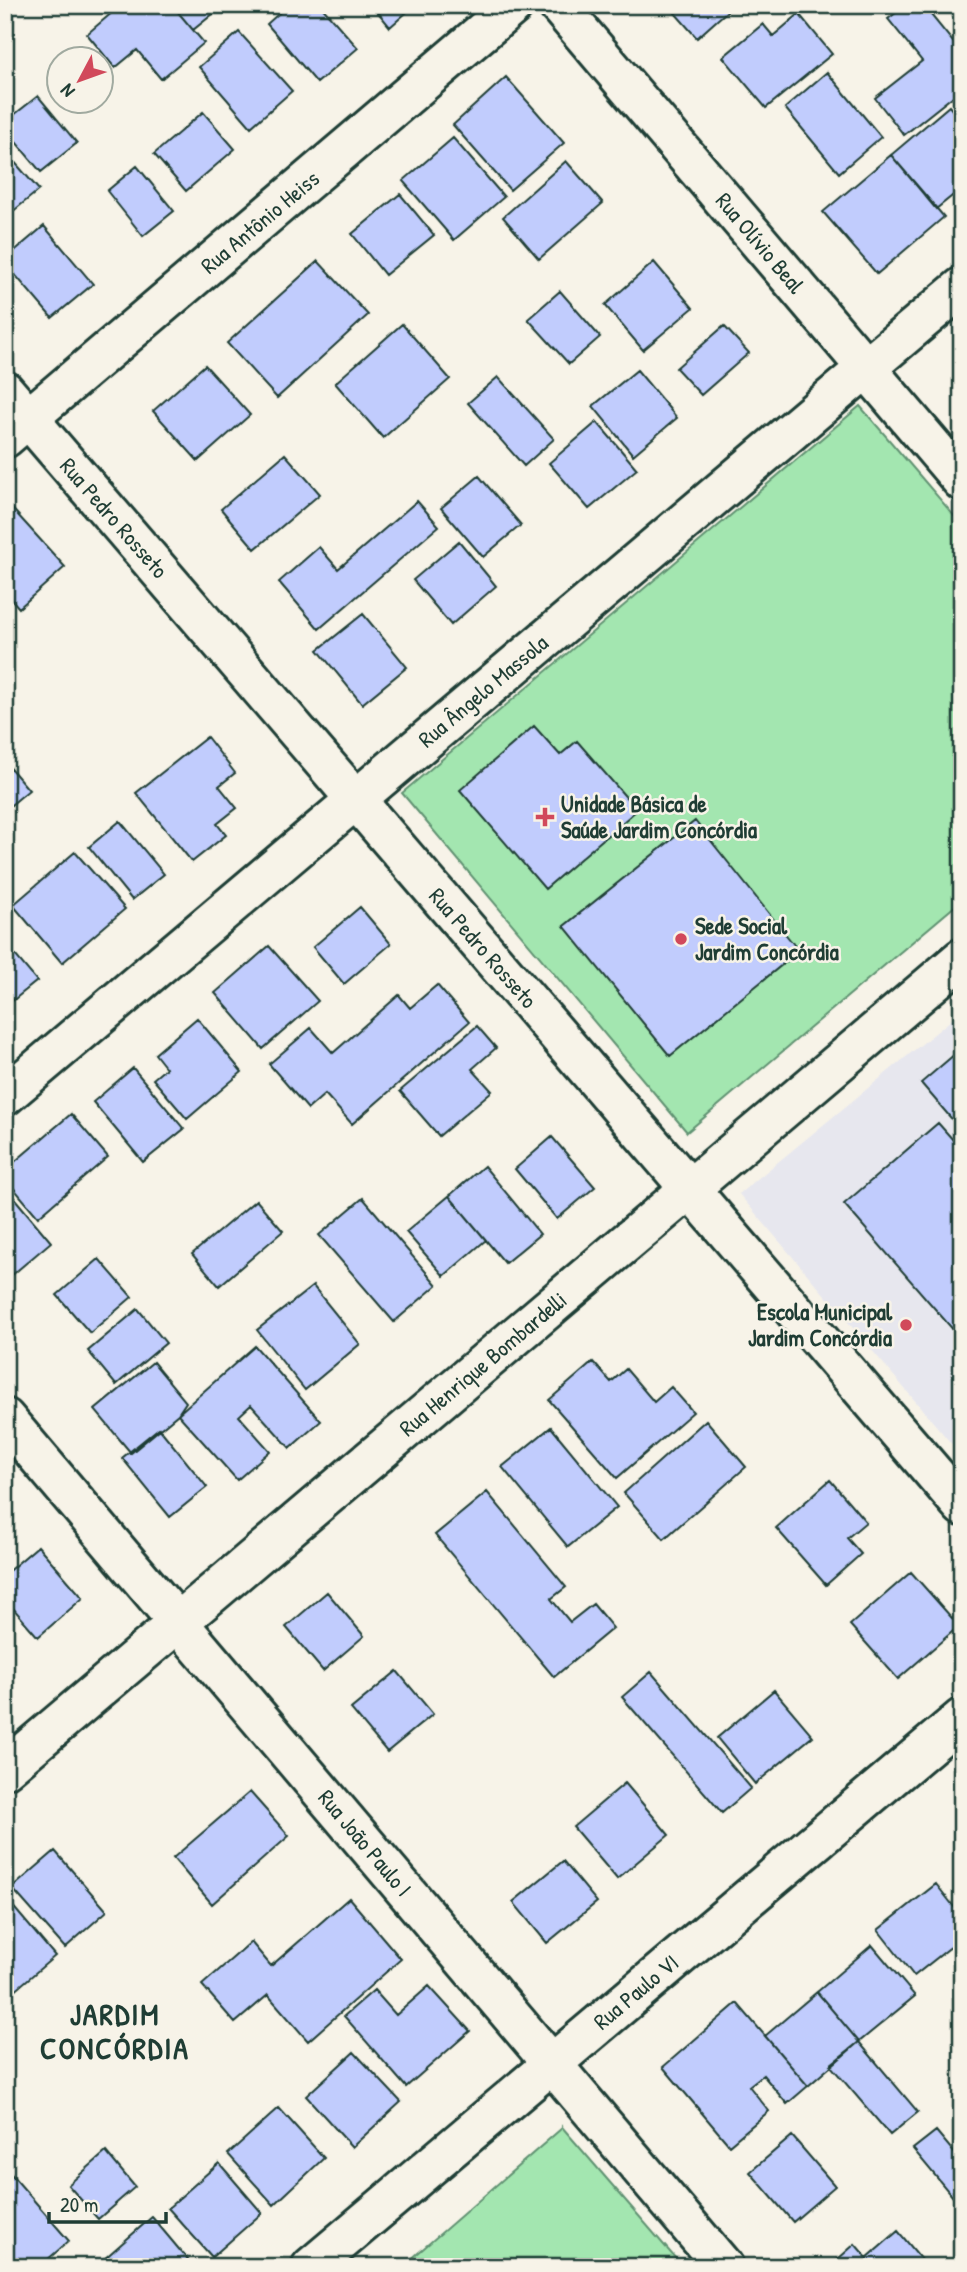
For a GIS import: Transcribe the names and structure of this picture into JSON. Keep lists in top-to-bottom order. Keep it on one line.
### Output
{"streets":{"street":["Rua Antônio Heiss","Rua Olívio Beal","Rua Pedro Rosseto","Rua Ângelo Massola","Rua Henrique Bombardelli","Rua João Paulo I","Rua Paulo VI"]},"crossings":[["Rua Antônio Heiss","Rua Pedro Rosseto"],["Rua Olívio Beal","Rua Ângelo Massola"],["Rua Pedro Rosseto","Rua Ângelo Massola"],["Rua Pedro Rosseto","Rua Henrique Bombardelli"],["Rua Henrique Bombardelli","Rua João Paulo I"],["Rua João Paulo I","Rua Paulo VI"]],"districts":["JARDIM CONCÓRDIA"],"places":{"health":["Unidade Básica de Saúde Jardim Concórdia"],"other":["Sede Social Jardim Concórdia","Escola Municipal Jardim Concórdia"]},"scale_bar":"20 m","north":"bottom left"}
